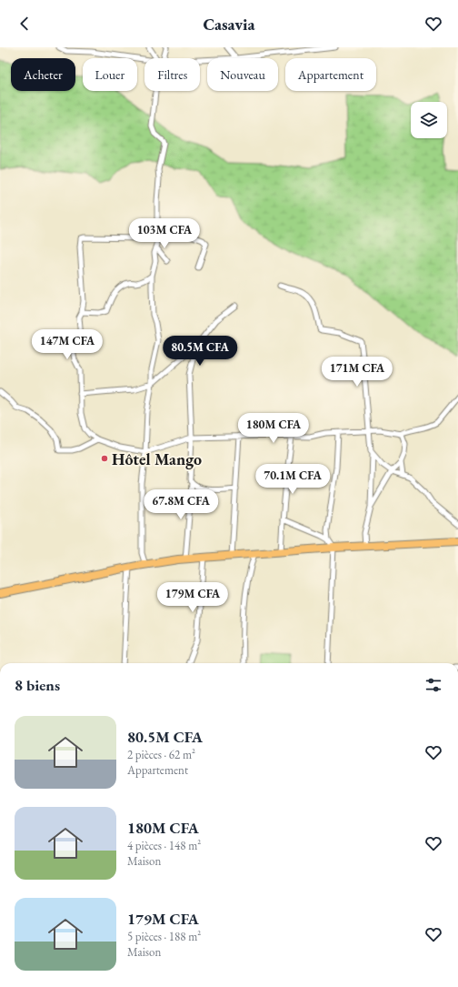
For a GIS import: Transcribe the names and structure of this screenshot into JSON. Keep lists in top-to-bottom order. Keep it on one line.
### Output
{"places":["Hôtel Mango"],"page":{"header":"Casavia","chip":["Acheter","Louer","Filtres","Nouveau","Appartement"],"price":["103M CFA","147M CFA","80.5M CFA","171M CFA","180M CFA","70.1M CFA","67.8M CFA","179M CFA"],"heading":"8 biens","list":[{"name":"80.5M CFA","note":"2 pièces · 62 m² · Appartement"},{"name":"180M CFA","note":"4 pièces · 148 m² · Maison"},{"name":"179M CFA","note":"5 pièces · 188 m² · Maison"}]}}
